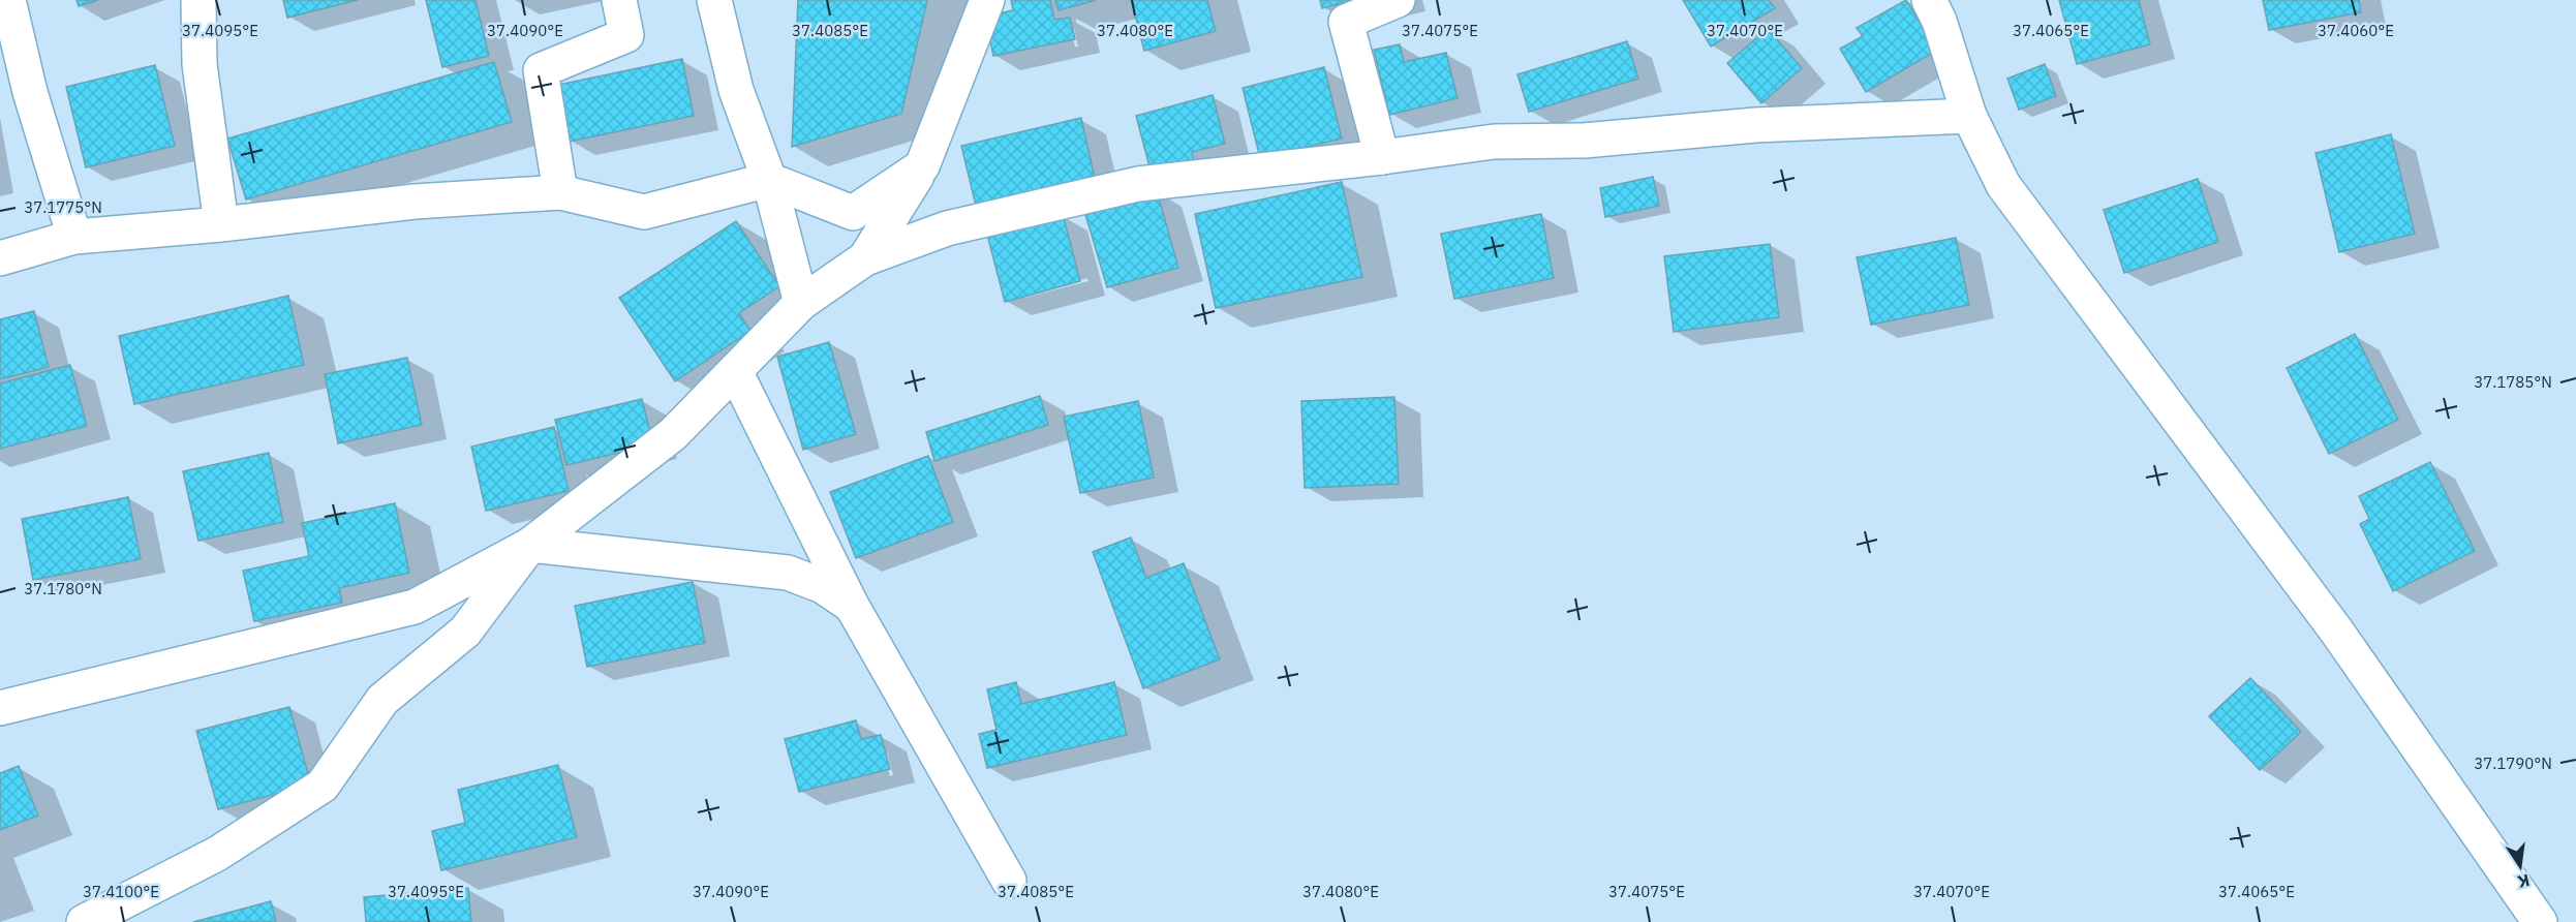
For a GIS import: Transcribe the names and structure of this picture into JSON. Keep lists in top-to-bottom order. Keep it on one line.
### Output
{"north":"bottom","coordinates":["37.4095°E","37.4090°E","37.4085°E","37.4080°E","37.4075°E","37.4070°E","37.4065°E","37.4060°E","37.1775°N","37.1785°N","37.1780°N","37.1790°N","37.4100°E"]}
